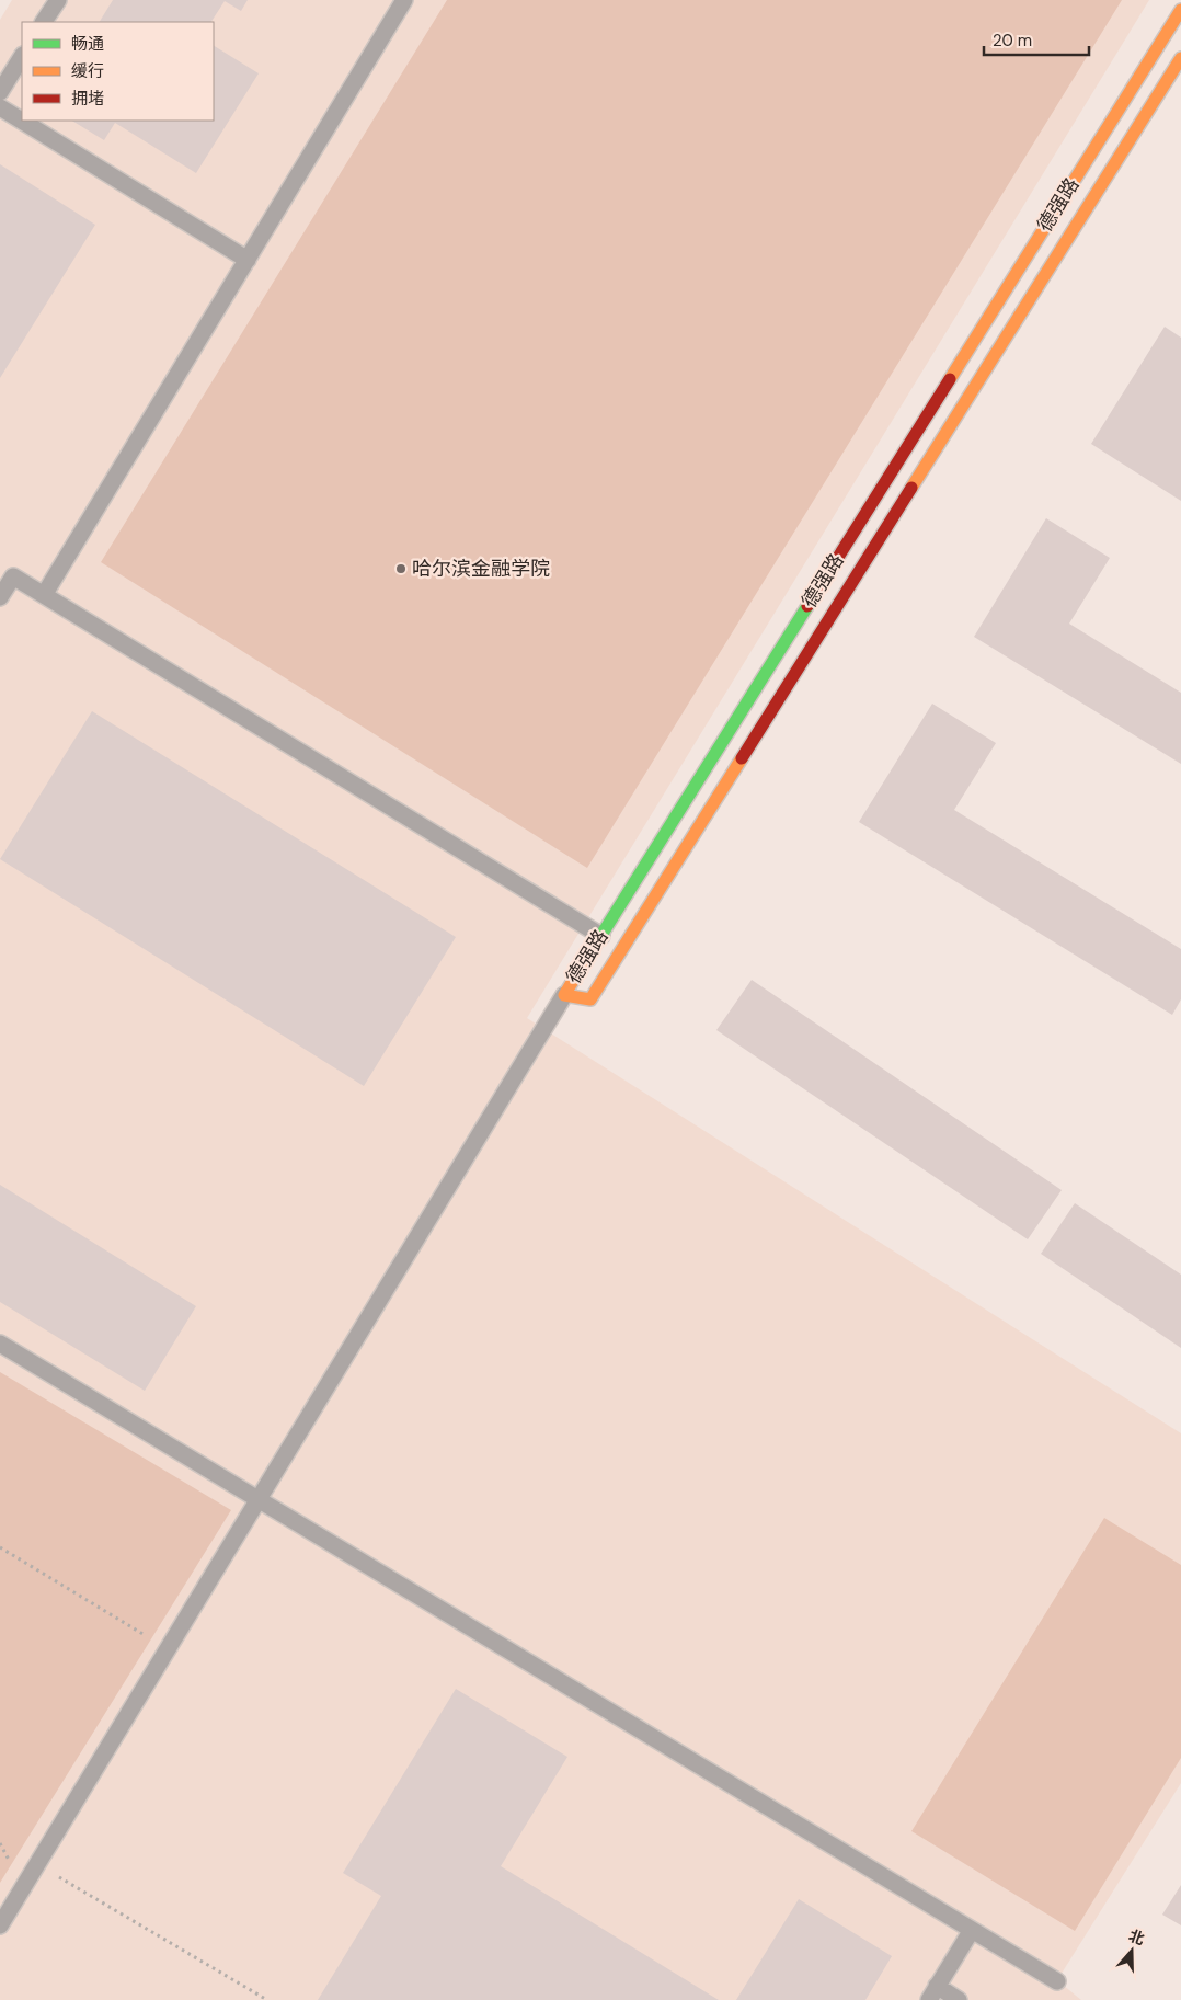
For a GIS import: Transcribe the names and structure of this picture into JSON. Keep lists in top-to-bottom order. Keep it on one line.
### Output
{"streets":{"street":["德强路"]},"places":["哈尔滨金融学院"],"legend":["畅通","缓行","拥堵"],"scale_bar":"20 m","north":"top"}
